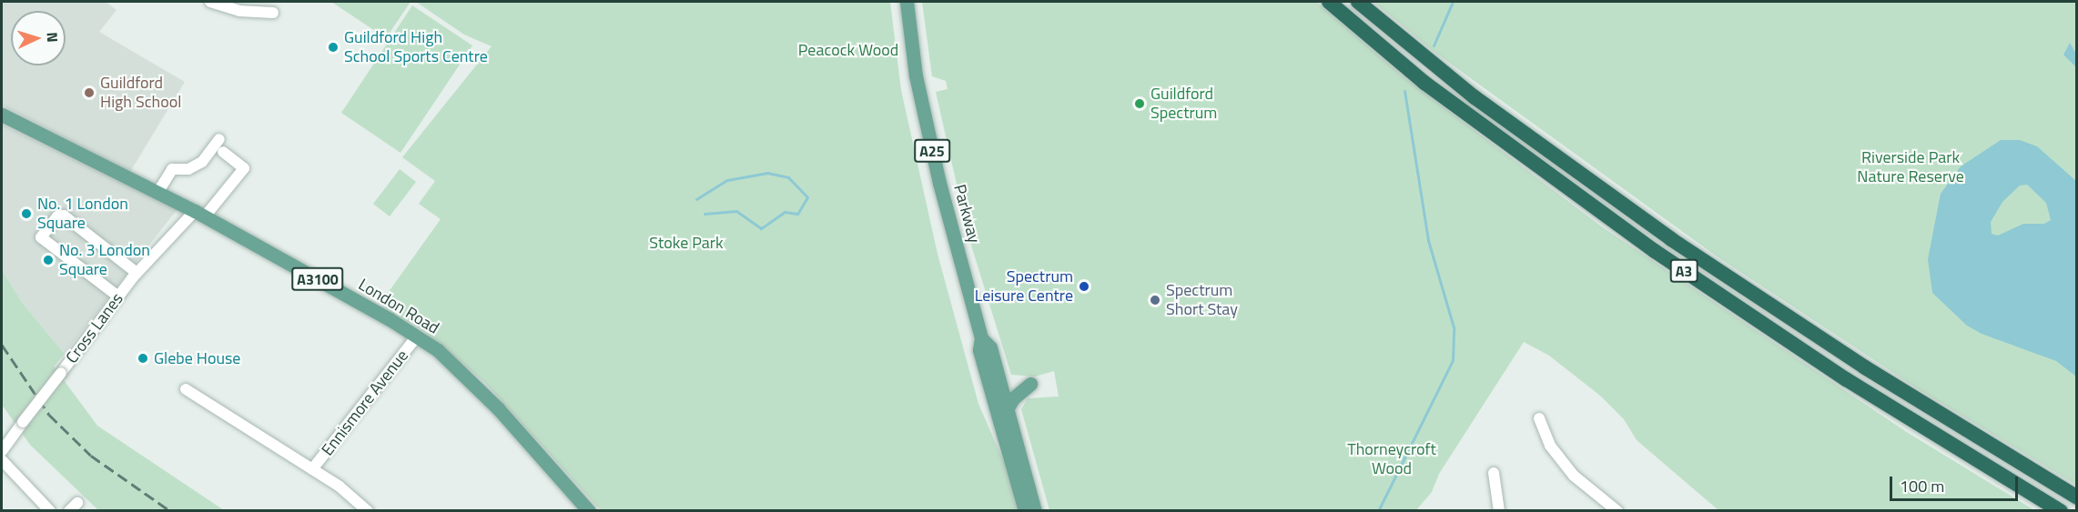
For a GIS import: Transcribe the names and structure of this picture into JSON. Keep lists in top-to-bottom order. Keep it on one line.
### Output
{"streets":{"highway":["A3"],"main road":["A25","Parkway","A3100","London Road"],"street":["Cross Lanes","Ennismore Avenue"]},"crossings":[["London Road","Cross Lanes"],["London Road","Ennismore Avenue"]],"parks":["Peacock Wood","Riverside Park Nature Reserve","Stoke Park","Thorneycroft Wood"],"places":["Guildford High School Sports Centre","Guildford High School","Guildford Spectrum","No. 1 London Square","No. 3 London Square","Spectrum Leisure Centre","Spectrum Short Stay","Glebe House"],"scale_bar":"100 m","north":"right"}
